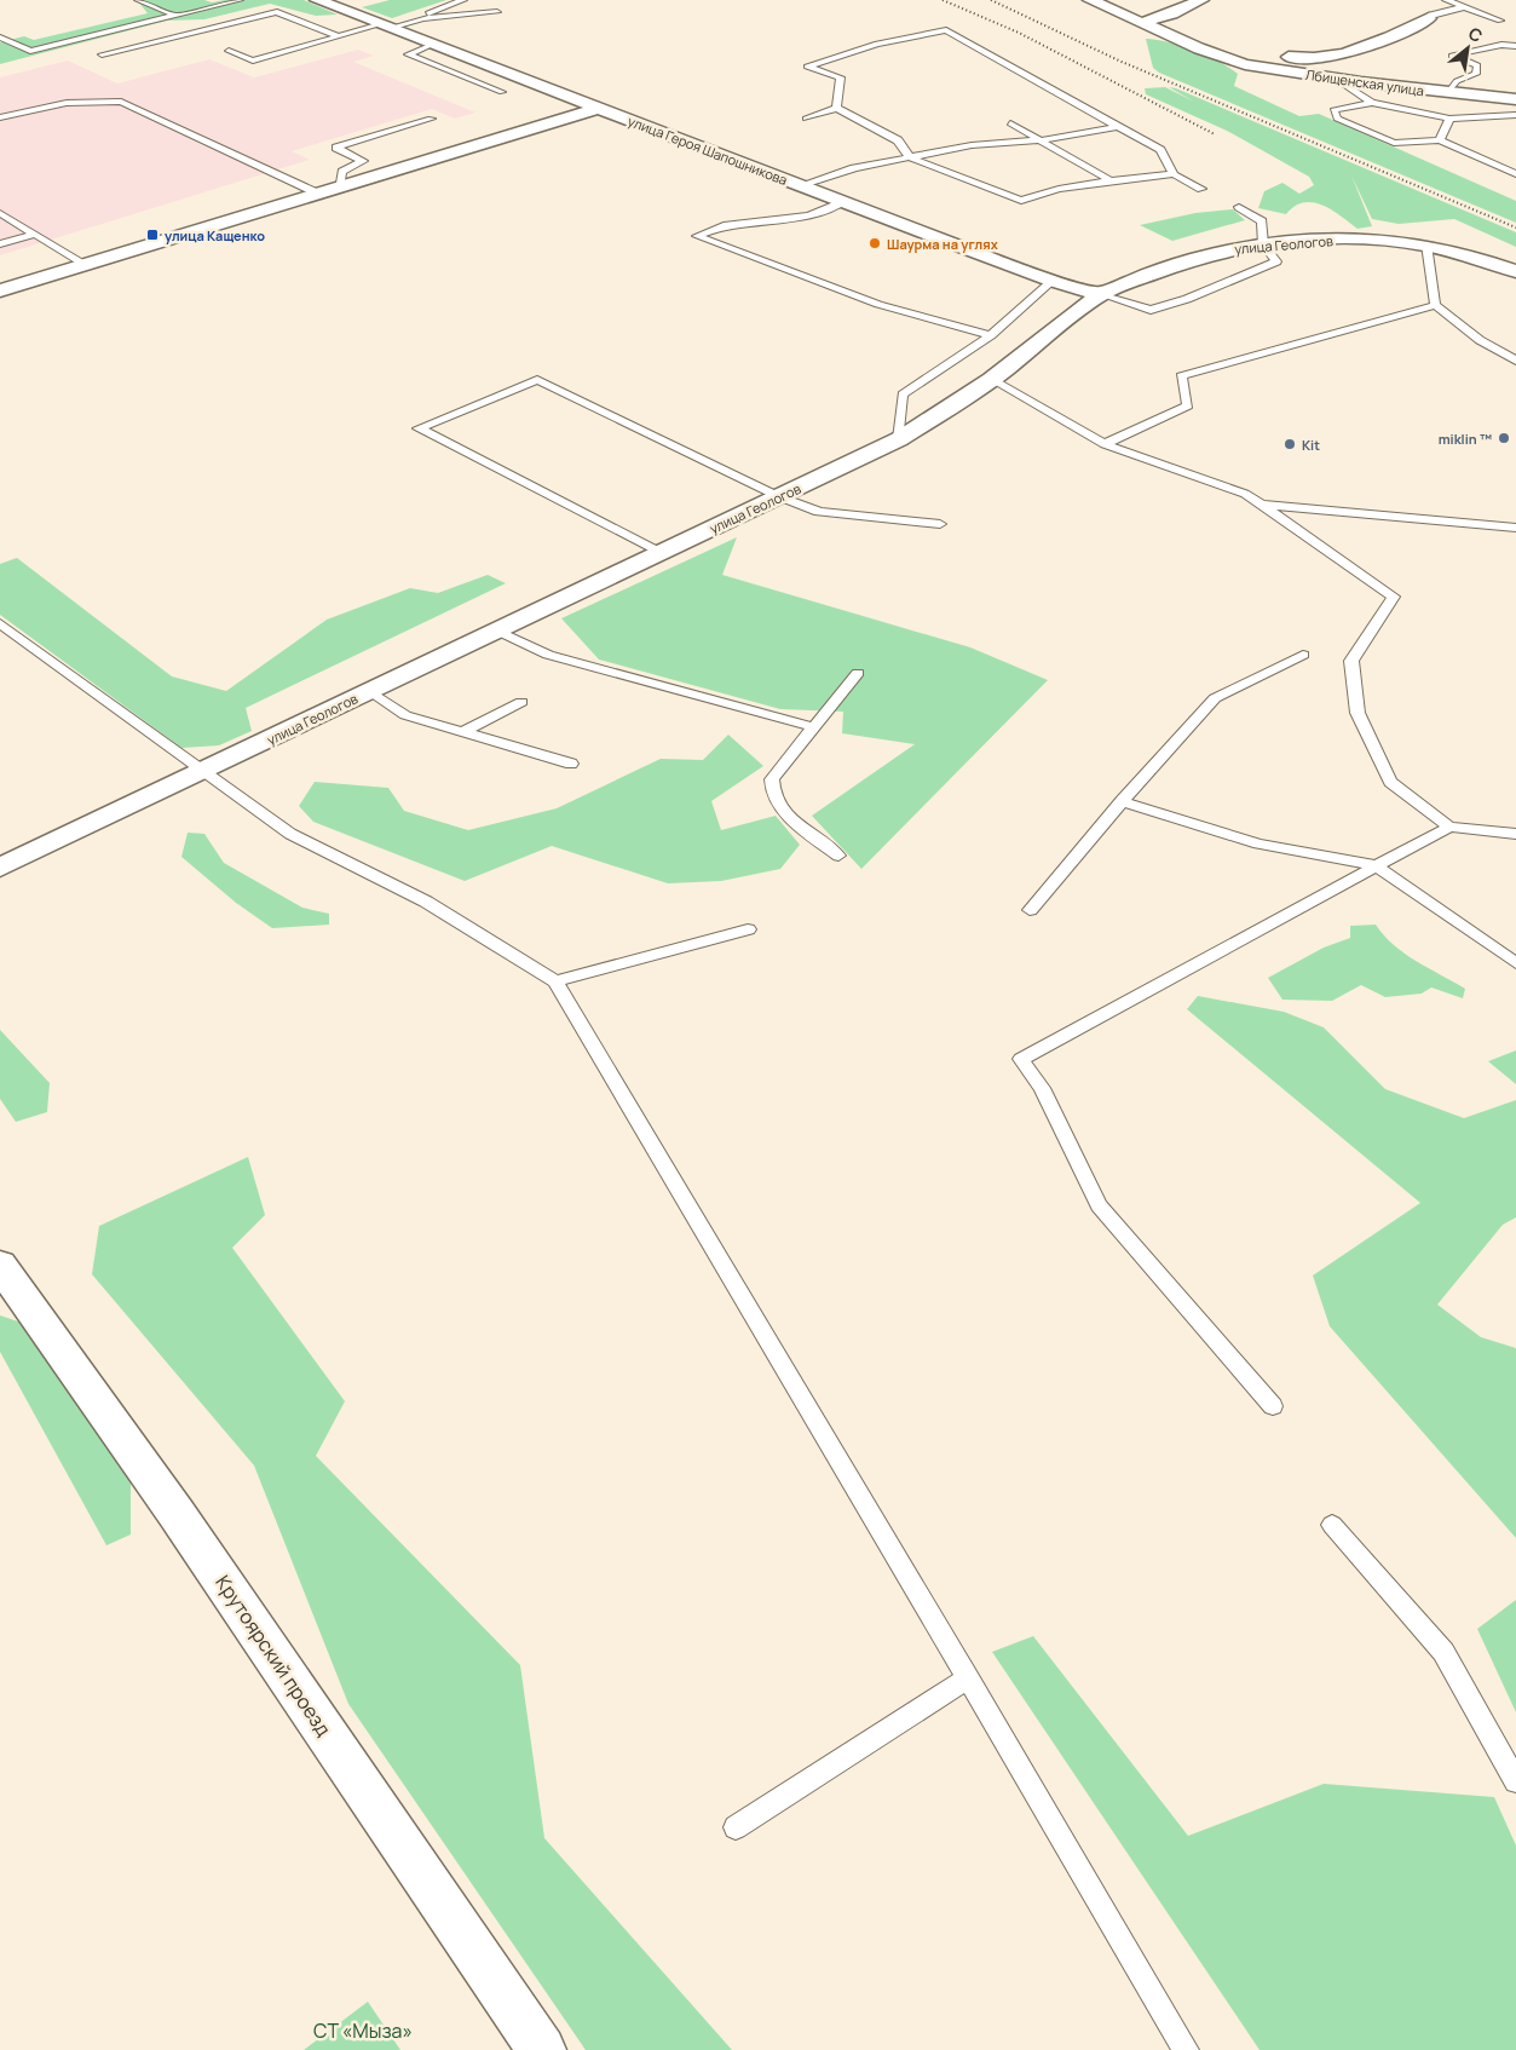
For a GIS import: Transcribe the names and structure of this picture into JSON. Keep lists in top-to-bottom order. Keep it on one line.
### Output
{"streets":{"street":["Лбищенская улица","улица Героя Шапошникова","улица Геологов","Крутоярский проезд"]},"crossings":[["улица Героя Шапошникова","улица Геологов"]],"parks":["СТ «Мыза»"],"places":{"transit":["улица Кащенко"],"other":["Шаурма на углях","miklin ™","Kit"]},"north":"top right"}
